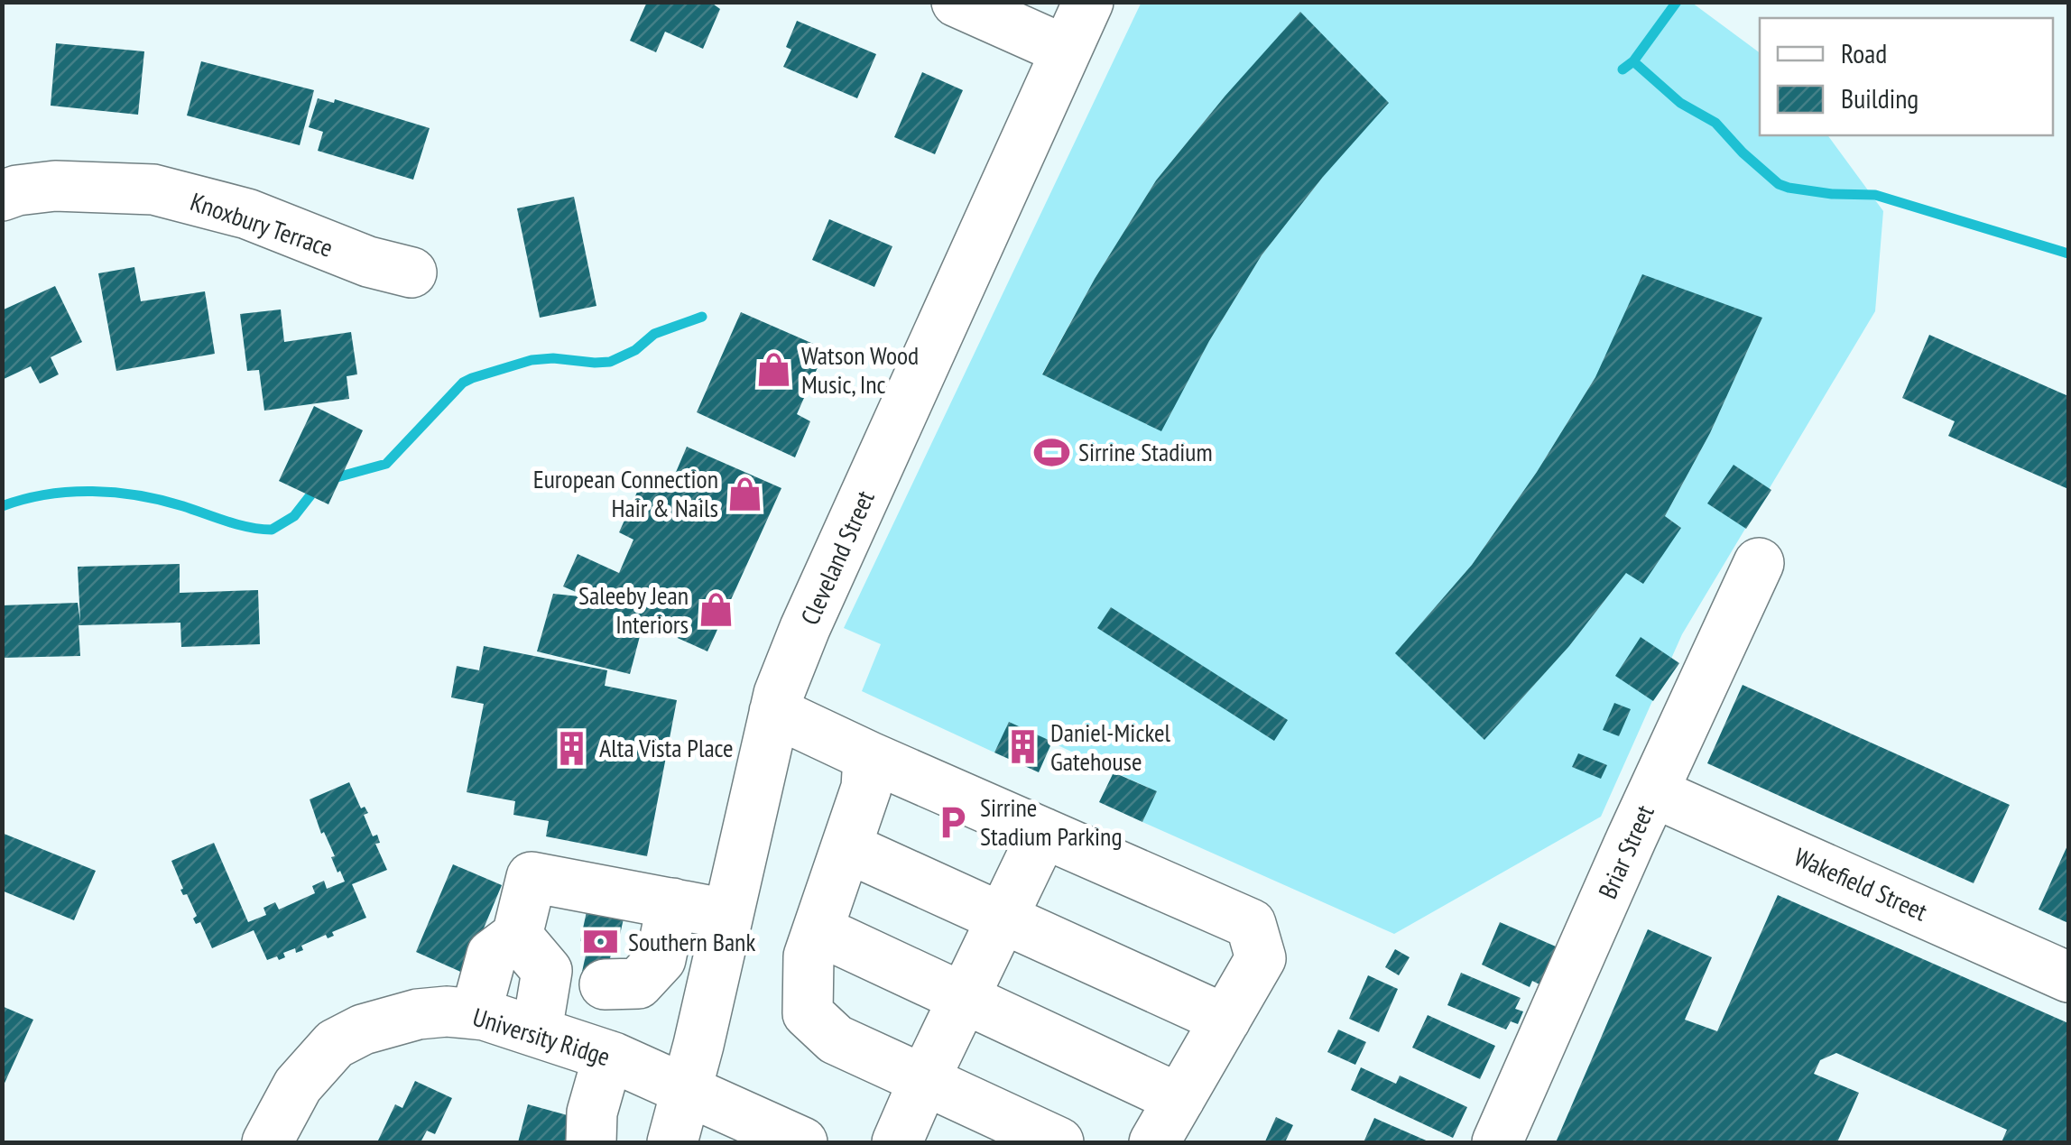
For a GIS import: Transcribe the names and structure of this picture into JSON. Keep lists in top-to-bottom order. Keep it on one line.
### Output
{"streets":{"street":["Knoxbury Terrace","Cleveland Street","Briar Street","Wakefield Street","University Ridge"]},"crossings":[["Cleveland Street","University Ridge"],["Briar Street","Wakefield Street"]],"places":{"shop":["Watson Wood Music, Inc","European Connection Hair & Nails","Saleeby Jean Interiors"],"sports":["Sirrine Stadium"],"building":["Daniel-Mickel Gatehouse","Alta Vista Place"],"parking":["Sirrine Stadium Parking"],"bank":["Southern Bank"]},"legend":["Road","Building"]}
